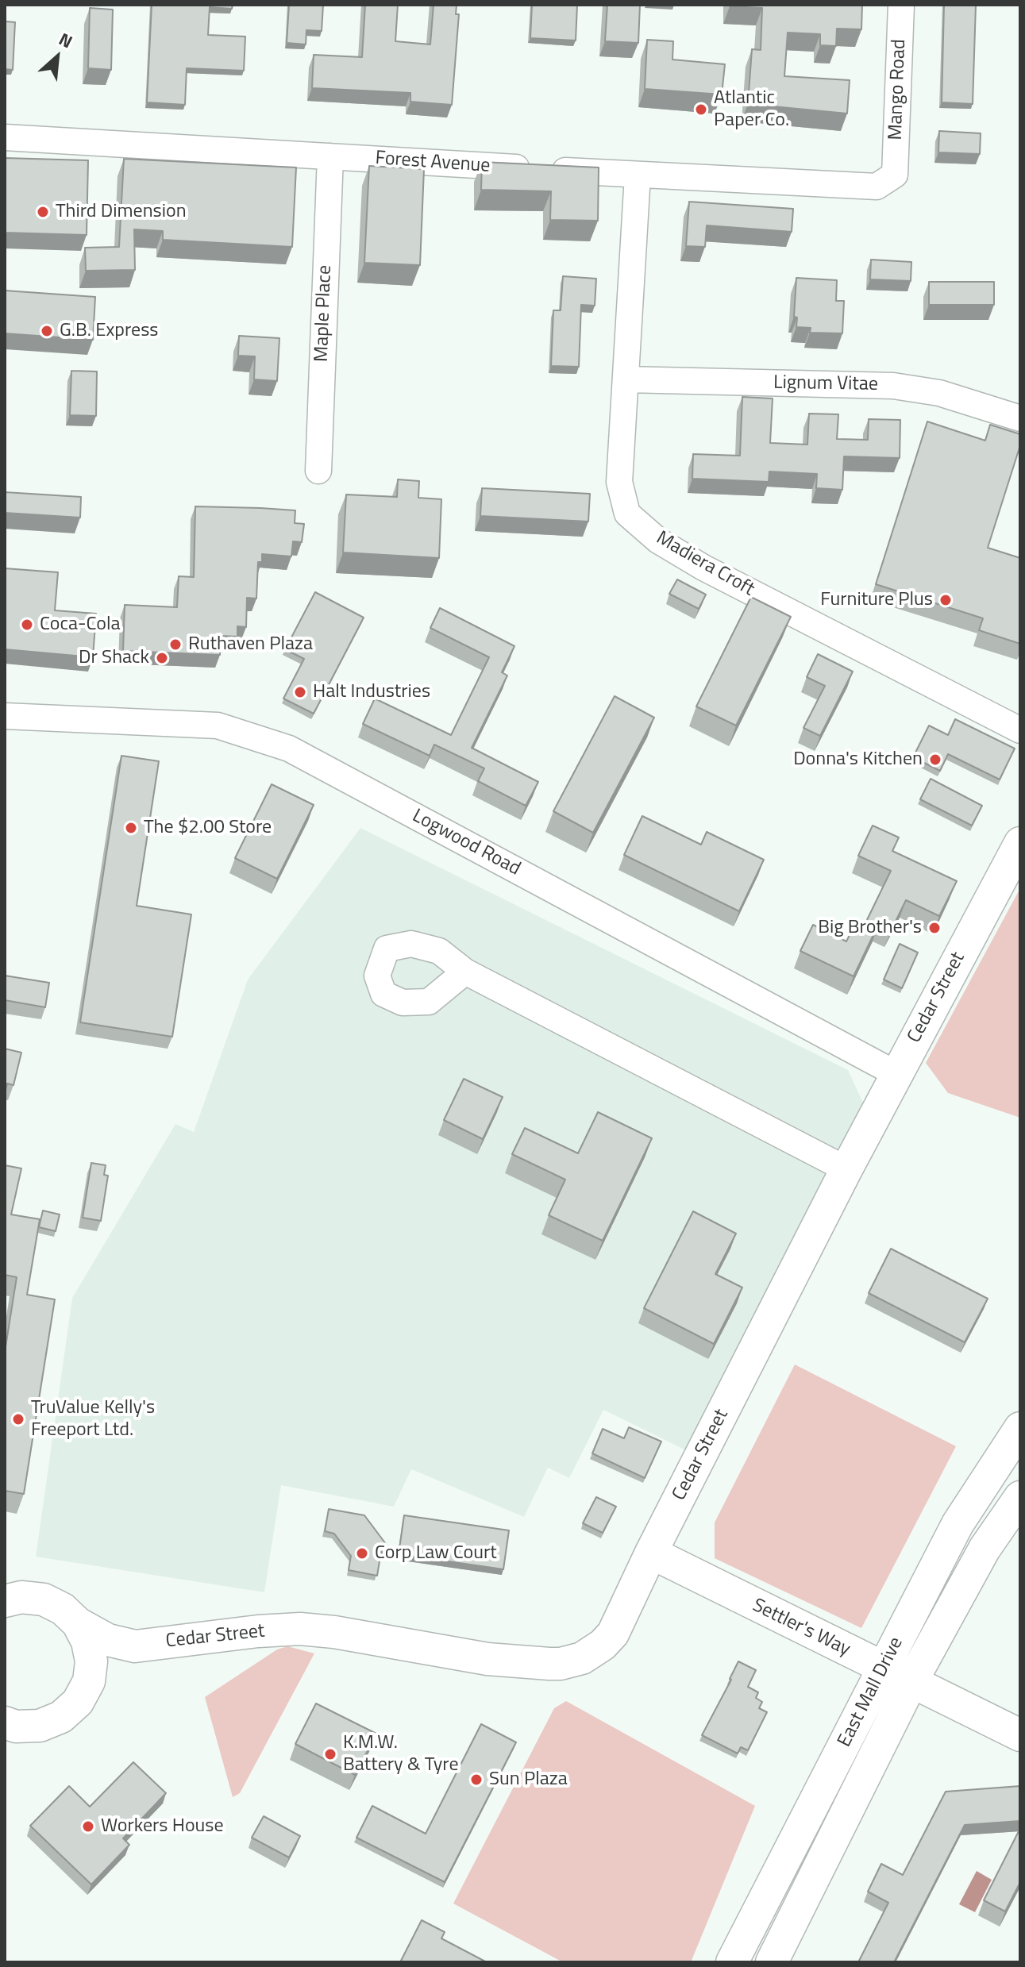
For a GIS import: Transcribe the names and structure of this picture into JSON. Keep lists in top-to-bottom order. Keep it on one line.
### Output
{"streets":{"main road":["Cedar Street","Settler's Way","East Mall Drive"],"street":["Mango Road","Forest Avenue","Maple Place","Lignum Vitae","Madiera Croft","Logwood Road"]},"crossings":[["Mango Road","Forest Avenue"],["Forest Avenue","Maple Place"],["Forest Avenue","Madiera Croft"],["Lignum Vitae","Madiera Croft"],["Logwood Road","Cedar Street"],["Cedar Street","Settler's Way"],["Settler's Way","East Mall Drive"]],"places":["Atlantic Paper Co.","Third Dimension","G.B. Express","Furniture Plus","Coca-Cola","Ruthaven Plaza","Dr Shack","Halt Industries","Donna's Kitchen","The $2.00 Store","Big Brother's","TruValue Kelly's Freeport Ltd.","Corp Law Court","K.M.W. Battery & Tyre","Sun Plaza","Workers House"],"north":"top right"}
